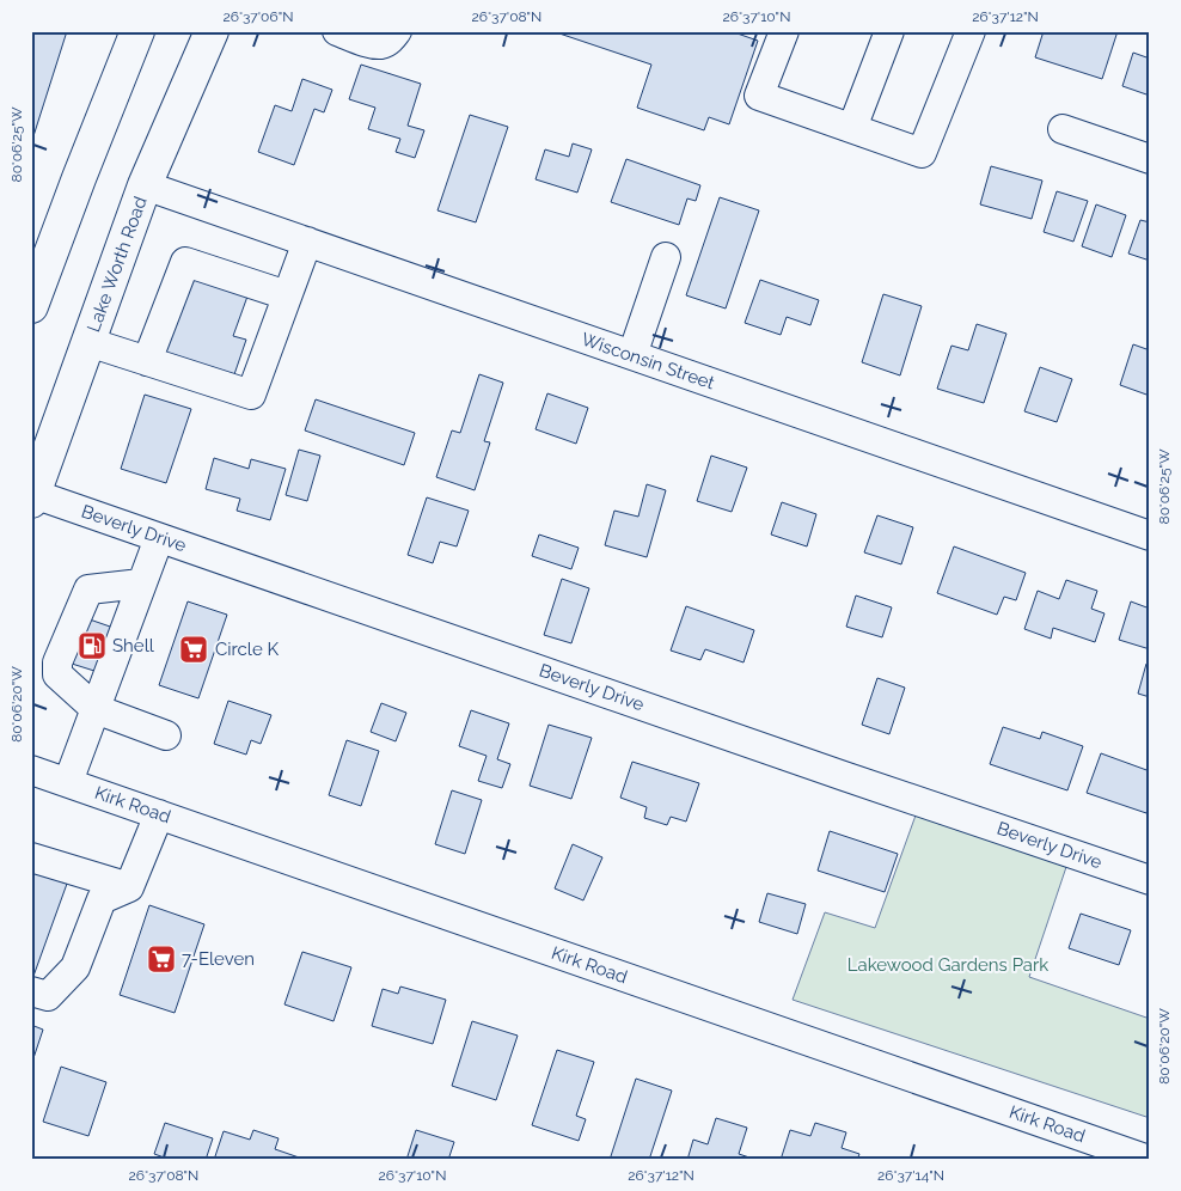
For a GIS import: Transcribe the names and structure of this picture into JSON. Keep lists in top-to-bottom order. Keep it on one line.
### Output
{"streets":{"main road":["Lake Worth Road"],"street":["Wisconsin Street","Beverly Drive","Kirk Road"]},"crossings":[["Lake Worth Road","Wisconsin Street"],["Lake Worth Road","Beverly Drive"]],"parks":["Lakewood Gardens Park"],"places":{"fuel station":["Shell"],"supermarket":["Circle K","7-Eleven"]},"coordinates":["26°37'06\"N","26°37'08\"N","26°37'10\"N","26°37'12\"N","80°06'25\"W","80°06'20\"W","26°37'14\"N"]}
